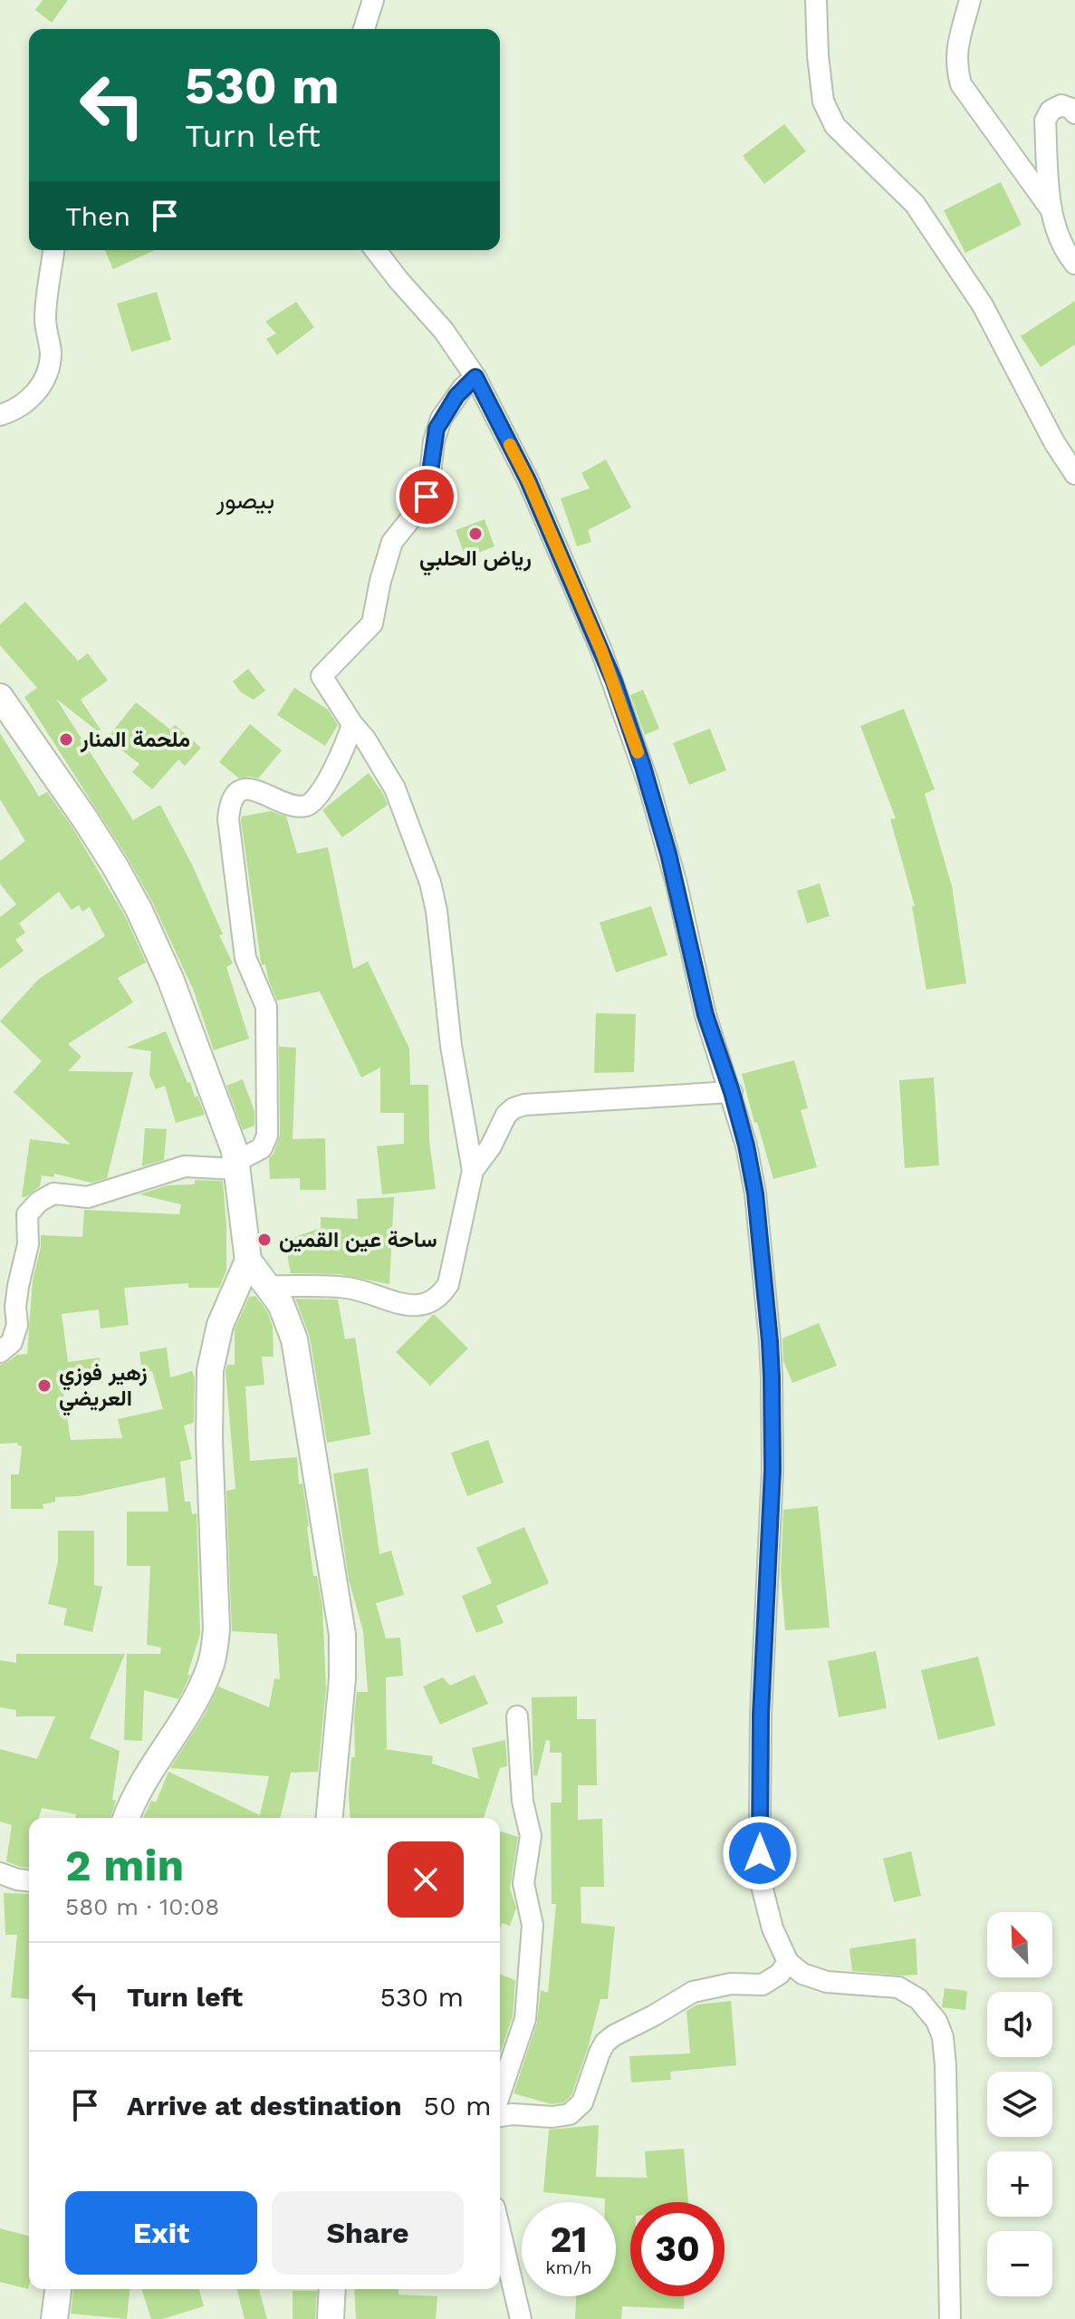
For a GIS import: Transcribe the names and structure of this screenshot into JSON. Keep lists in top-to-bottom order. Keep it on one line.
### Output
{"districts":["بيصور"],"places":["رياض الحلبي","ملحمة المنار","ساحة عين القمين","زهير فوزي العريضي"],"north":"top left","page":{"turn":["530 m","Turn left"],"then":"Then","heading":["2 min","580 m · 10:08"],"map_buttons":["+","−"],"list":[{"name":"Turn left","value":"530 m"},{"name":"Arrive at destination","value":"50 m"}],"buttons":["Exit","Share"],"speed":"21 km/h","limit":"30"}}
